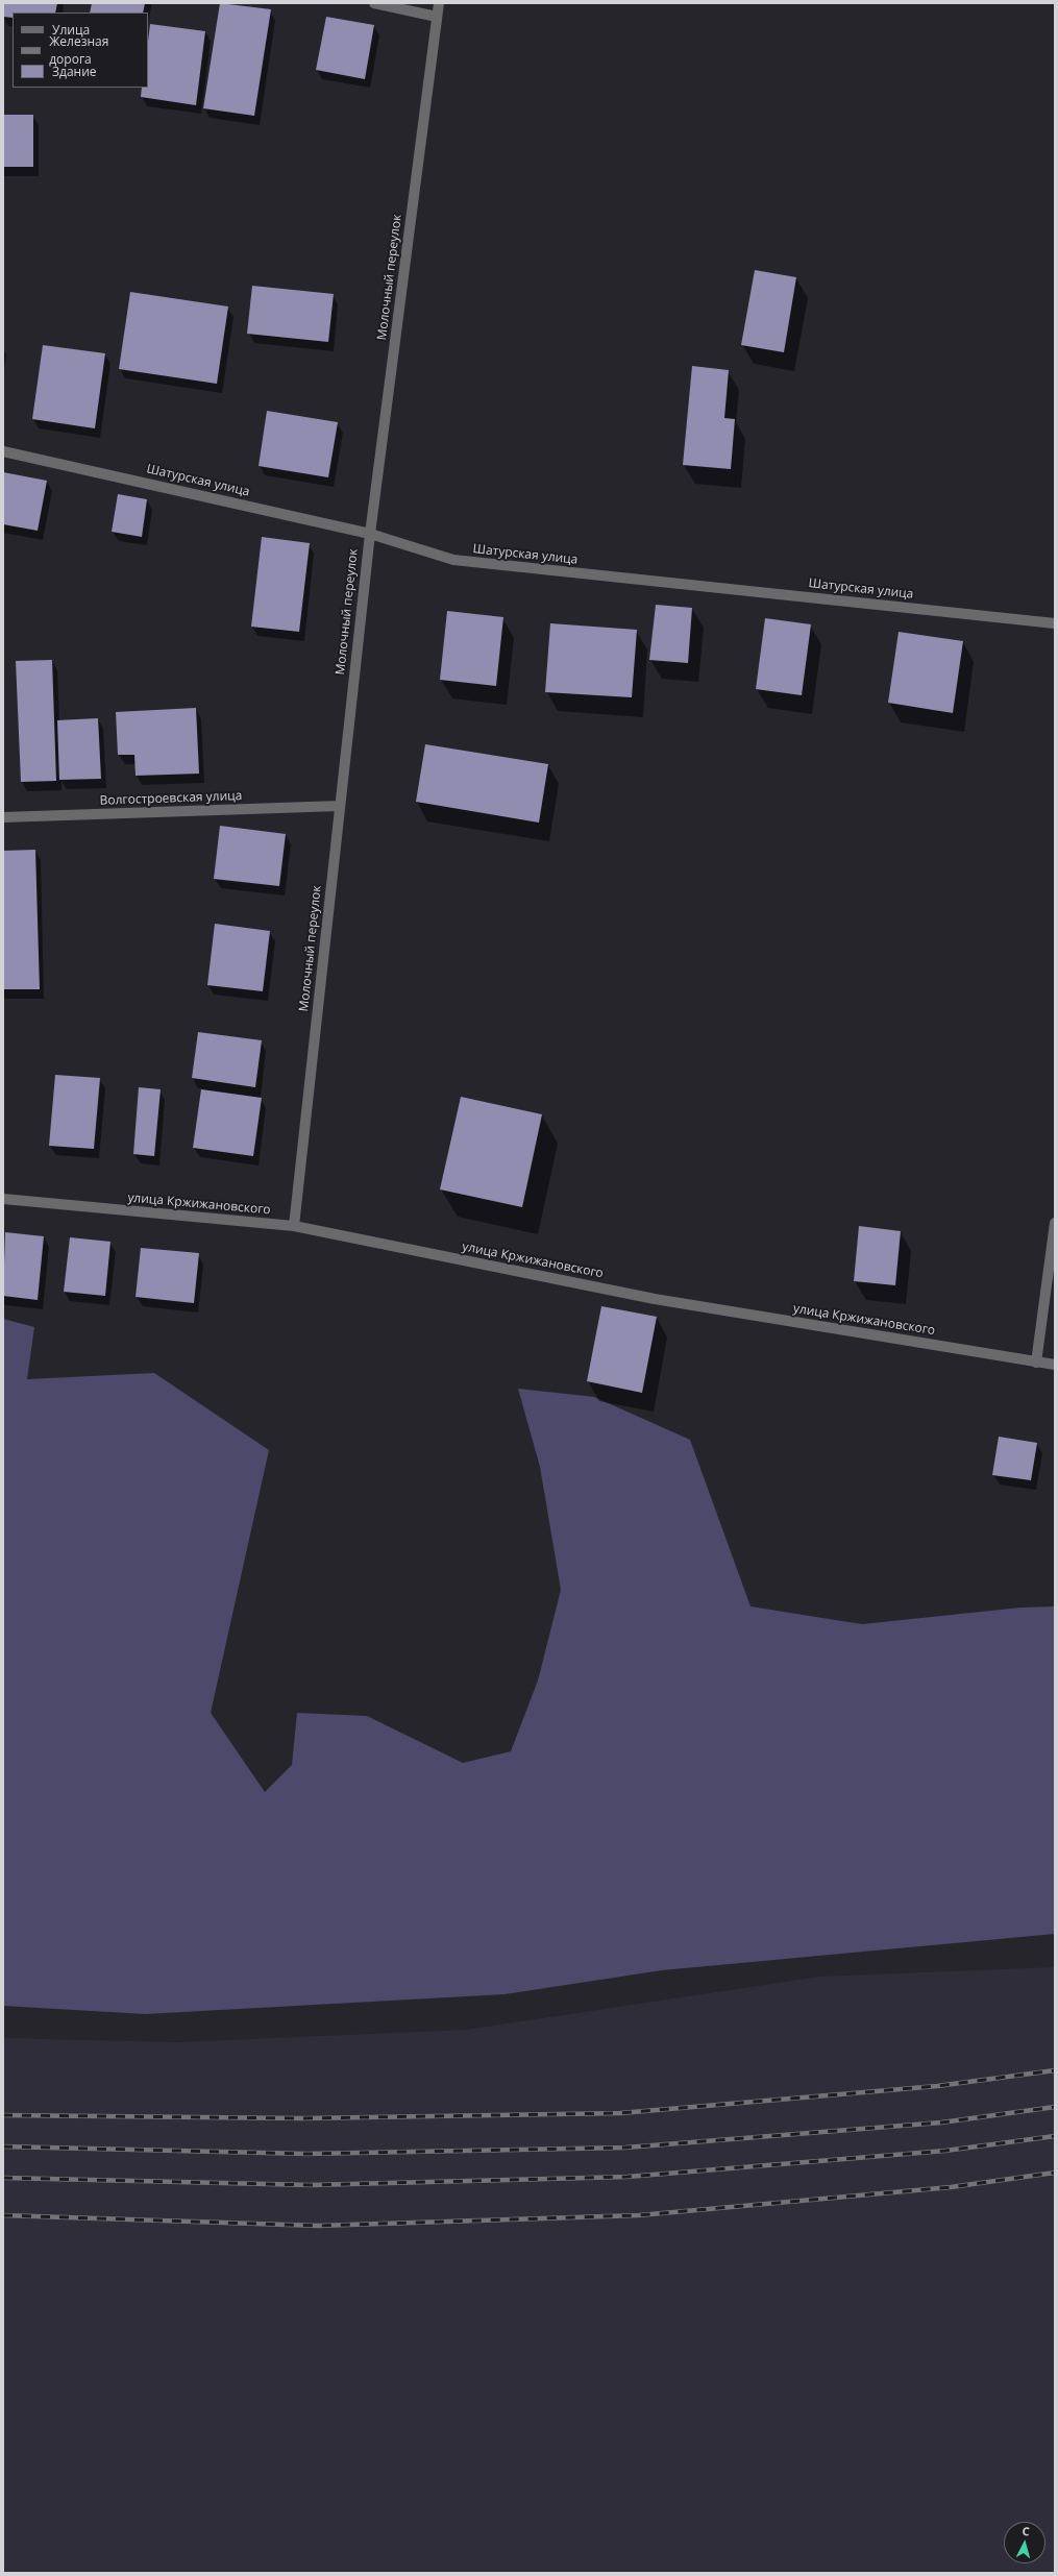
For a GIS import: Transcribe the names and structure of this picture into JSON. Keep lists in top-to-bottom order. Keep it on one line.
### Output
{"streets":{"street":["Молочный переулок","Шатурская улица","Волгостроевская улица","улица Кржижановского"]},"crossings":[["Молочный переулок","Шатурская улица"],["Молочный переулок","Волгостроевская улица"],["Молочный переулок","улица Кржижановского"]],"legend":["Улица","Железная дорога","Здание"],"north":"top"}
